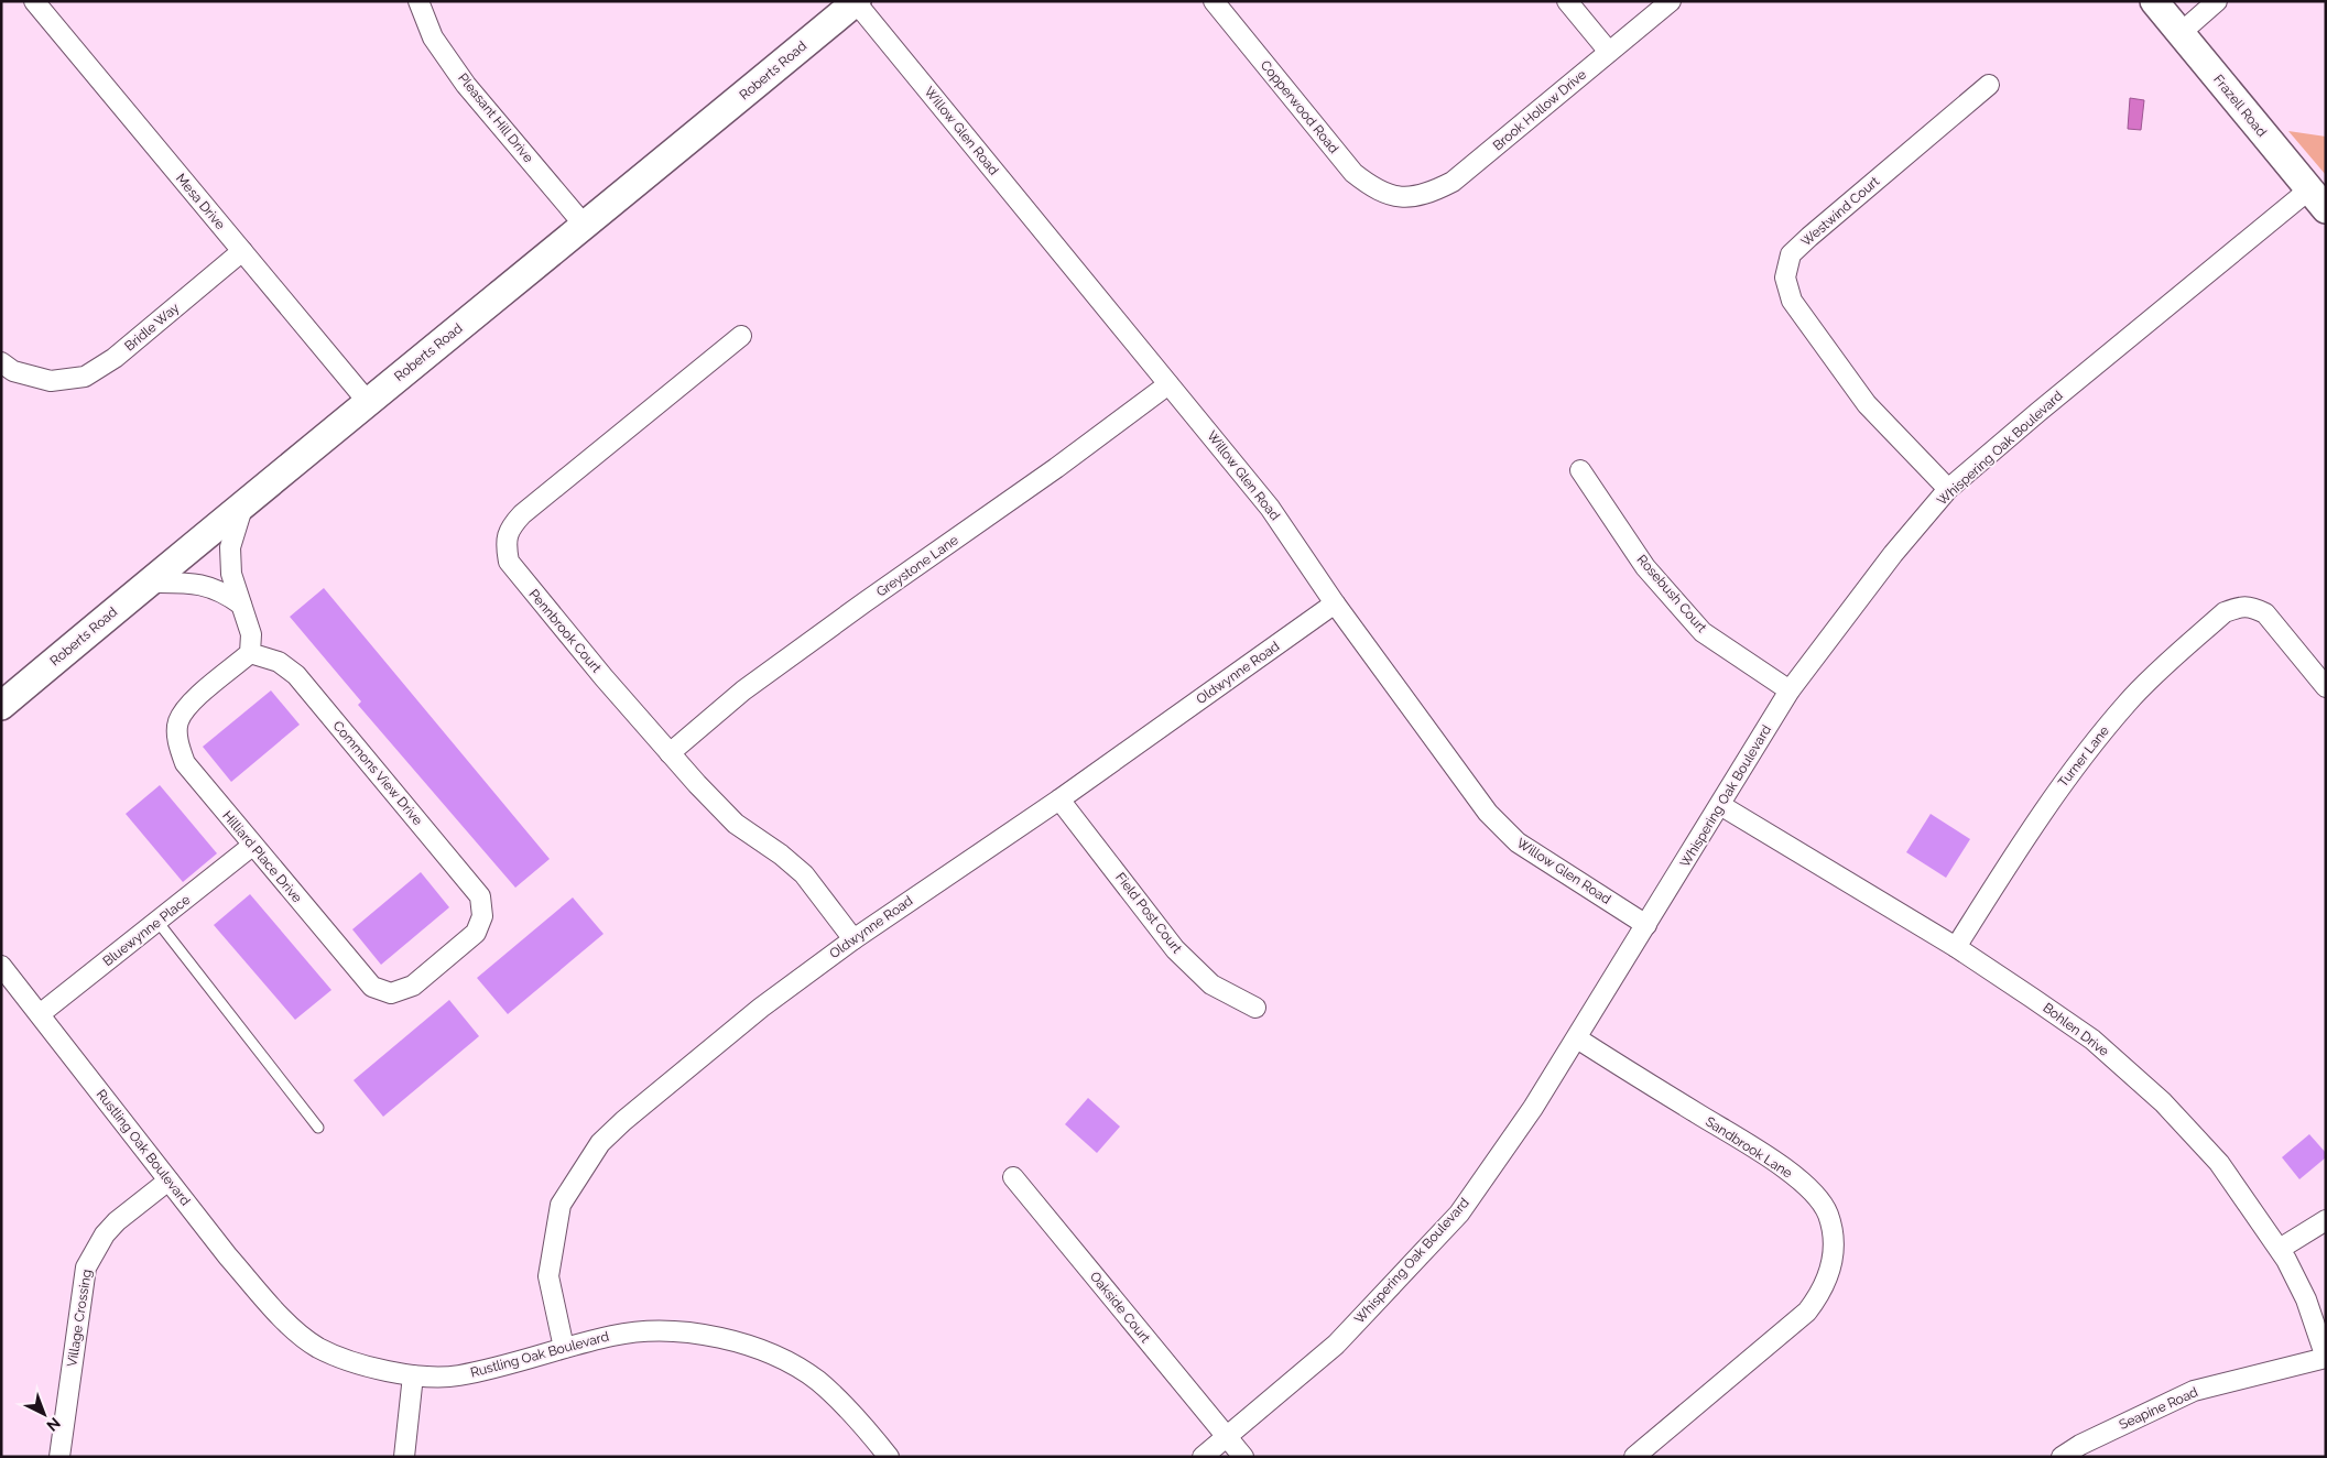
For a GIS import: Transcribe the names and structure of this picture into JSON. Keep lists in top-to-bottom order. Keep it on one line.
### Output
{"streets":{"main road":["Roberts Road","Frazell Road"],"street":["Copperwood Road","Brook Hollow Drive","Pleasant Hill Drive","Willow Glen Road","Mesa Drive","Westwind Court","Bridle Way","Whispering Oak Boulevard","Greystone Lane","Rosebush Court","Pennbrook Court","Oldwynne Road","Turner Lane","Commons View Drive","Hilliard Place Drive","Field Post Court","Bluewynne Place","Bohlen Drive","Rustling Oak Boulevard","Sandbrook Lane","Oakside Court","Village Crossing","Seapine Road"]},"crossings":[["Roberts Road","Pleasant Hill Drive"],["Roberts Road","Willow Glen Road"],["Roberts Road","Mesa Drive"],["Frazell Road","Whispering Oak Boulevard"],["Copperwood Road","Brook Hollow Drive"],["Willow Glen Road","Whispering Oak Boulevard"],["Willow Glen Road","Greystone Lane"],["Willow Glen Road","Oldwynne Road"],["Mesa Drive","Bridle Way"],["Westwind Court","Whispering Oak Boulevard"],["Whispering Oak Boulevard","Rosebush Court"],["Whispering Oak Boulevard","Bohlen Drive"],["Whispering Oak Boulevard","Sandbrook Lane"],["Whispering Oak Boulevard","Oakside Court"],["Greystone Lane","Pennbrook Court"],["Pennbrook Court","Oldwynne Road"],["Oldwynne Road","Field Post Court"],["Oldwynne Road","Rustling Oak Boulevard"],["Turner Lane","Bohlen Drive"],["Commons View Drive","Hilliard Place Drive"],["Hilliard Place Drive","Bluewynne Place"],["Bluewynne Place","Rustling Oak Boulevard"],["Bohlen Drive","Seapine Road"],["Rustling Oak Boulevard","Village Crossing"]],"north":"bottom right"}
